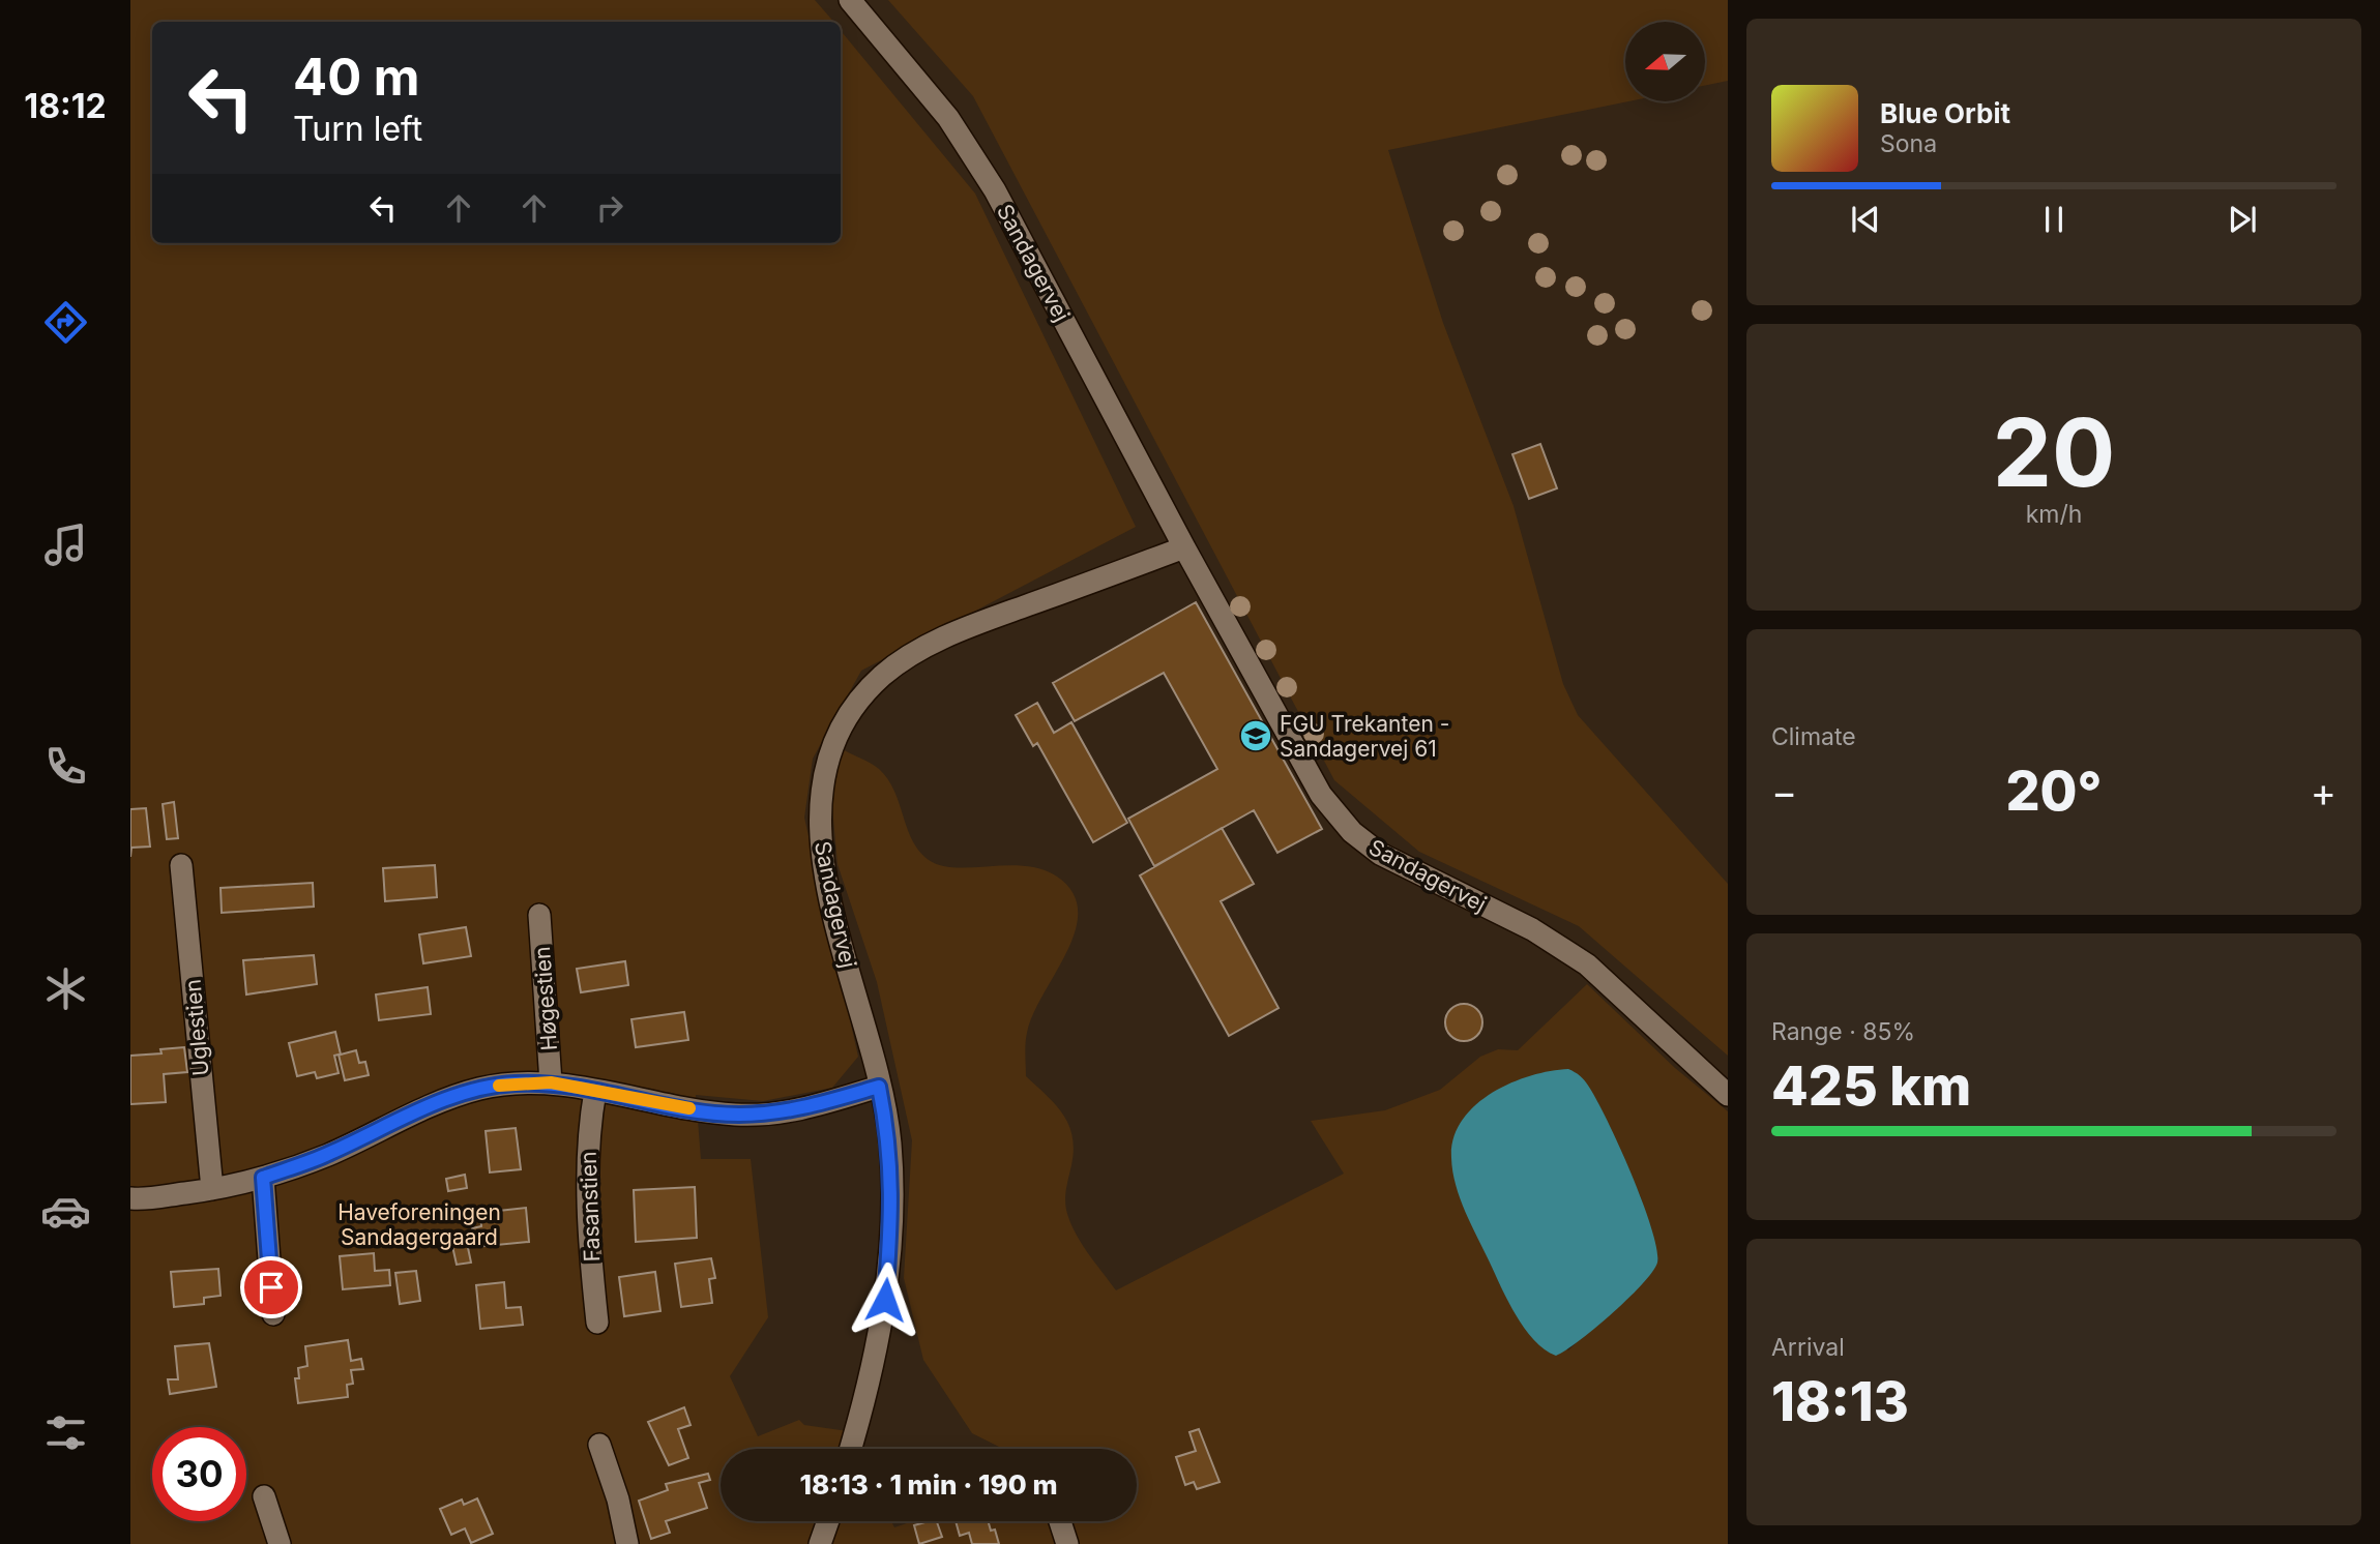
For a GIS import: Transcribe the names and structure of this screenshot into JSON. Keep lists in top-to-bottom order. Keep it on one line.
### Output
{"streets":{"street":["Sandagervej","Høgestien","Uglestien","Fasanstien"]},"parks":["Haveforeningen Sandagergaard"],"places":{"school or university":["FGU Trekanten - Sandagervej 61"]},"north":"left","page":{"tabs":"18:12","turn":["40 m","Turn left"],"song":["Blue Orbit","Sona"],"tile":[["20","km/h"],"Climate",["Range · 85%","425 km"],["Arrival","18:13"]],"heat":["−","20°","+"],"limit":"30","trip":"18:13 · 1 min · 190 m"}}
